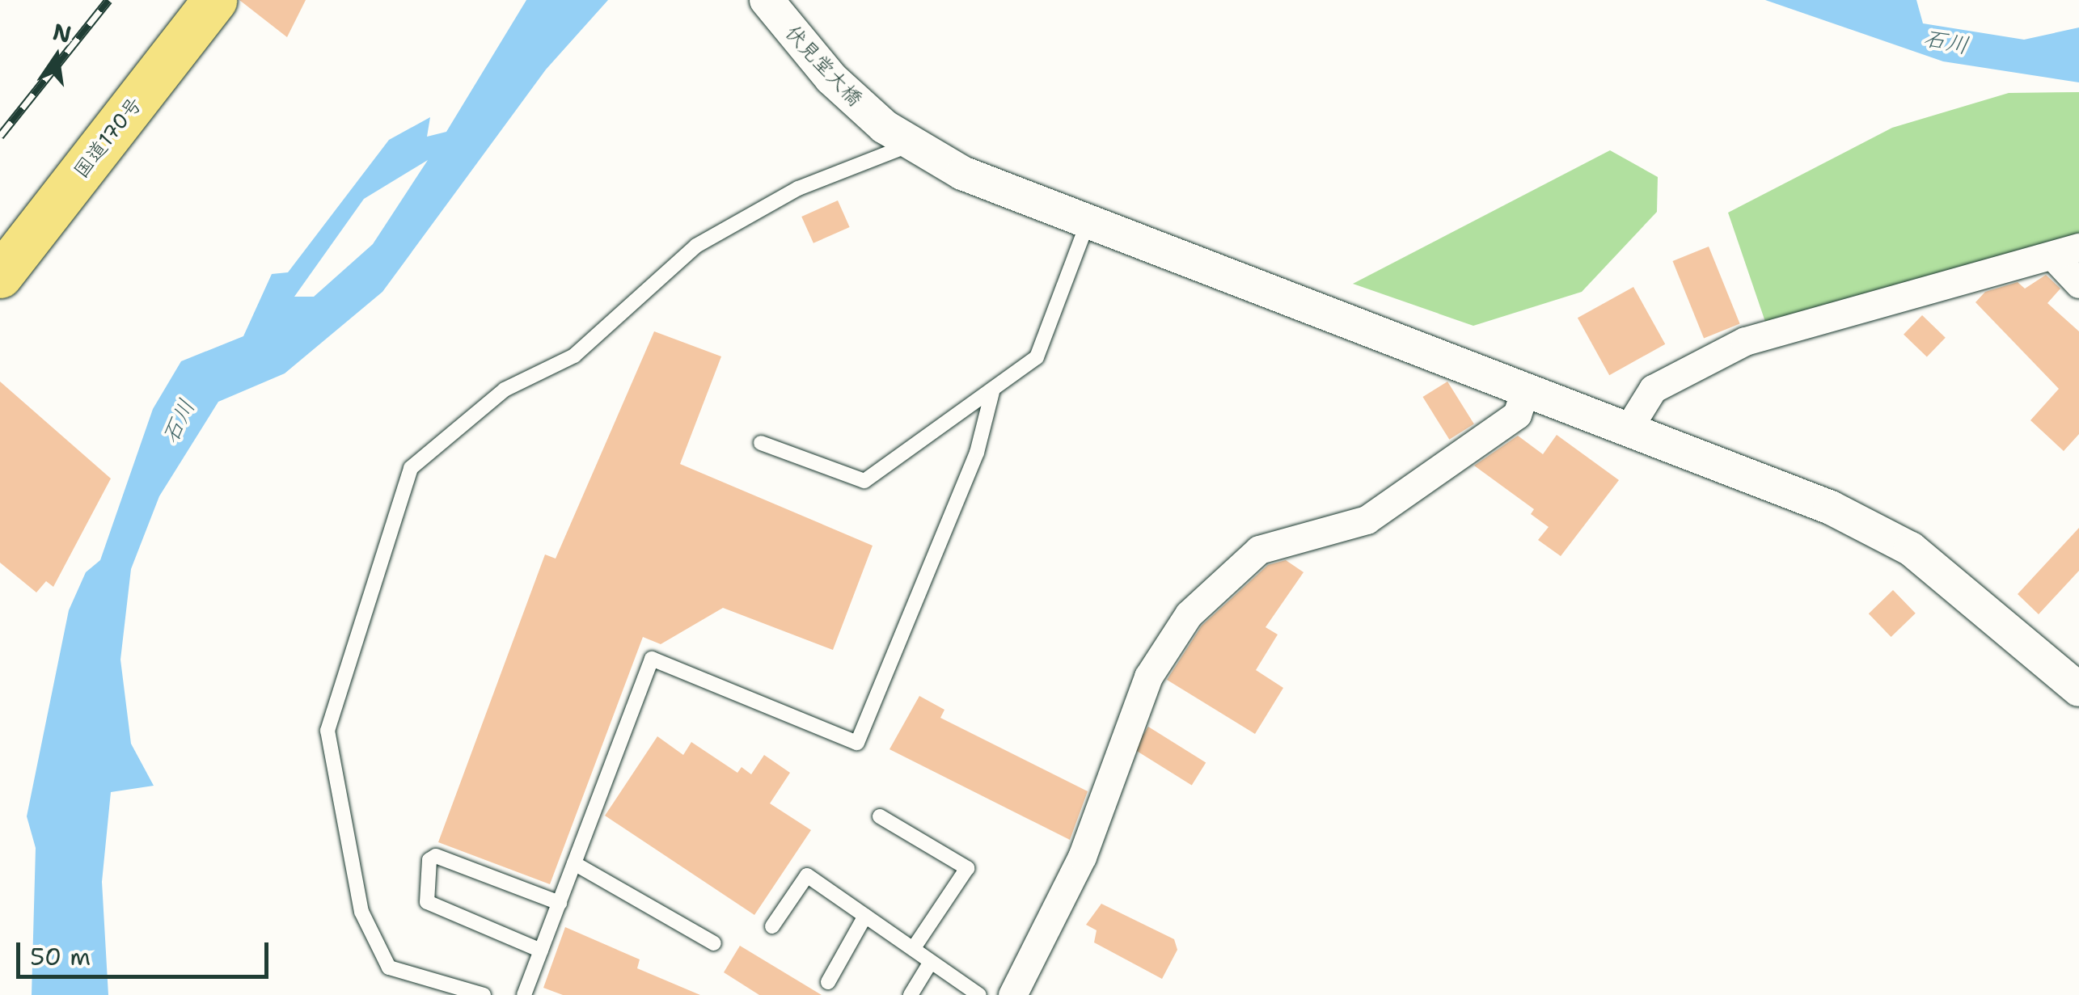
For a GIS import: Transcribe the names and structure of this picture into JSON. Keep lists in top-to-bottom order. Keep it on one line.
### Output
{"streets":{"highway":["国道170号"],"street":["伏見堂大橋"]},"water":["石川"],"scale_bar":"50 m","north":"top"}
